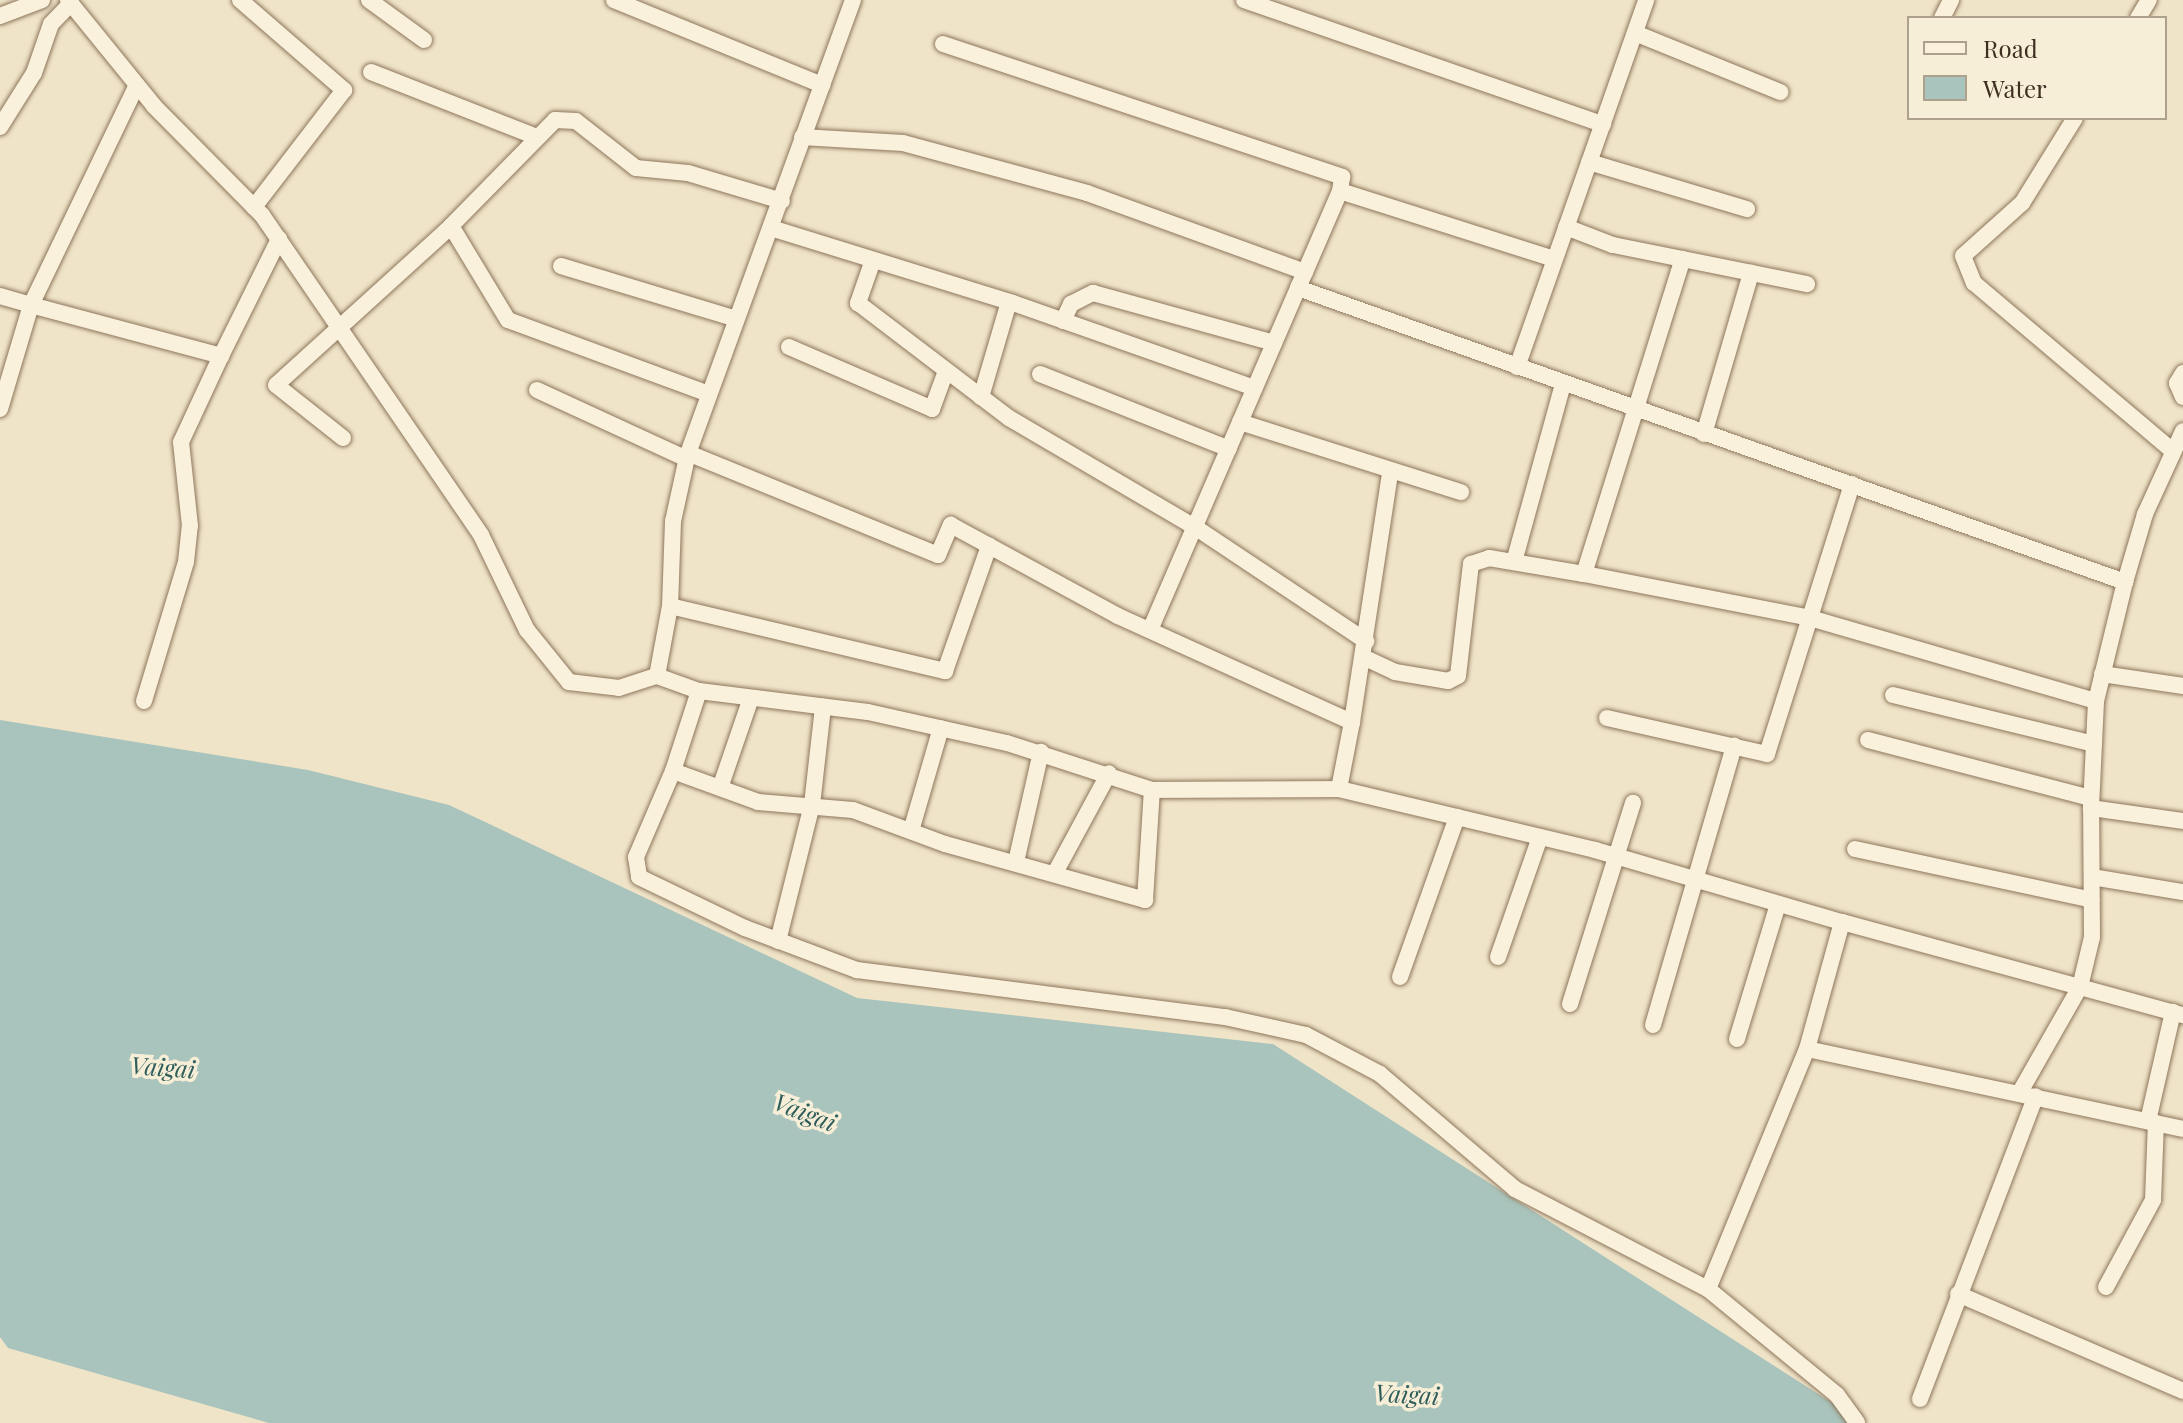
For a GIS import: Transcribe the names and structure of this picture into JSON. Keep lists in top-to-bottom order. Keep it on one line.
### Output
{"water":["Vaigai"],"legend":["Road","Water"]}
